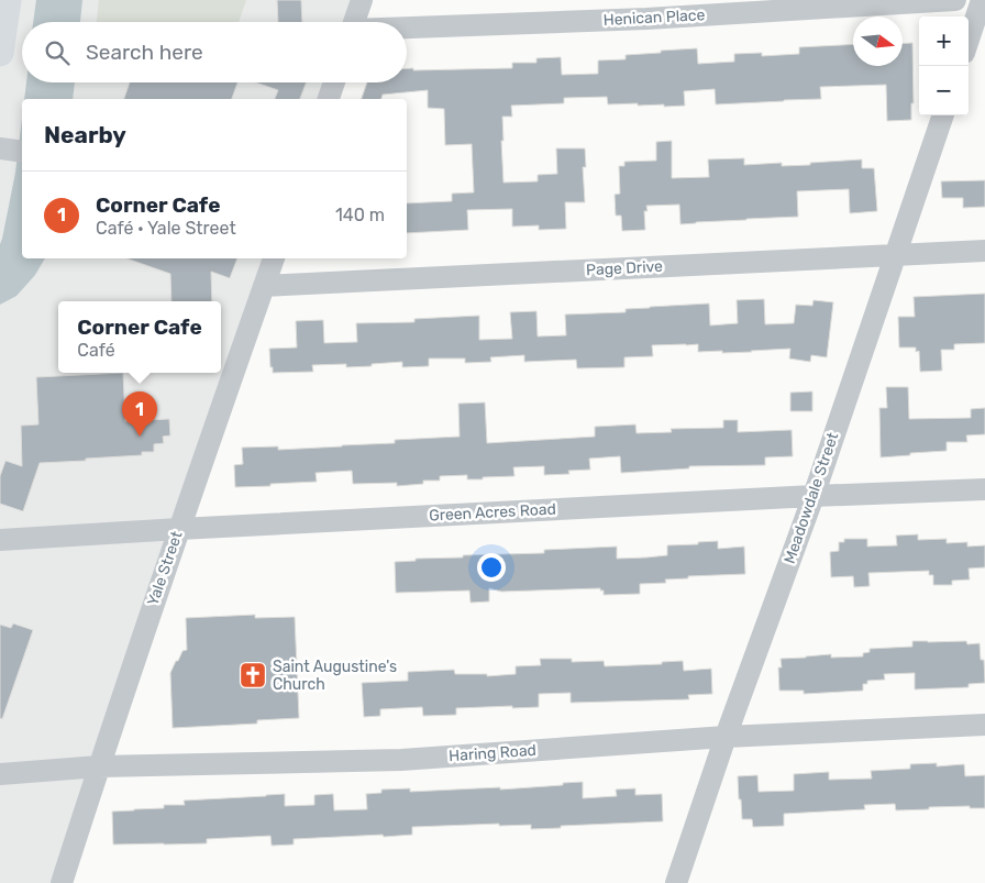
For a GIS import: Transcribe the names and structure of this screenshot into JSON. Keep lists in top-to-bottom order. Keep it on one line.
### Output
{"streets":{"street":["Henican Place","Page Drive","Meadowdale Street","Green Acres Road","Yale Street","Haring Road"]},"crossings":[["Page Drive","Meadowdale Street"],["Page Drive","Yale Street"],["Meadowdale Street","Green Acres Road"],["Meadowdale Street","Haring Road"],["Green Acres Road","Yale Street"],["Yale Street","Haring Road"]],"places":{"church":["Saint Augustine's Church"]},"north":"right","page":{"map_buttons":["+","−"],"search":"Search here","heading":"Nearby","list":[{"mark":"1","name":"Corner Cafe","note":"Café · Yale Street","value":"140 m"}],"popup":["Corner Cafe","Café"],"pins":"1"}}
